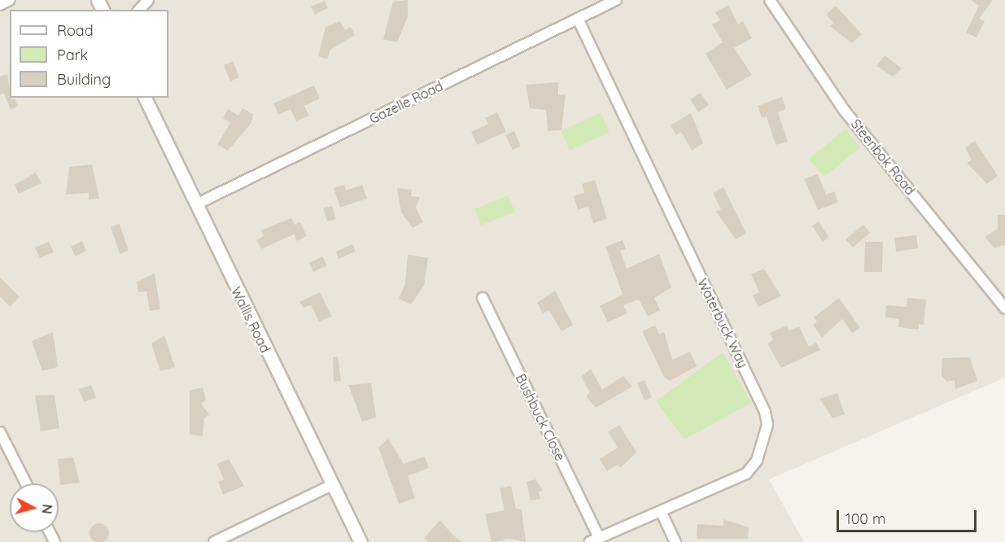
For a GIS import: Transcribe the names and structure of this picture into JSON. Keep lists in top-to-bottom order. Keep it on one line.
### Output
{"streets":{"street":["Gazelle Road","Steenbok Road","Wallis Road","Waterbuck Way","Bushbuck Close"]},"crossings":[["Gazelle Road","Wallis Road"],["Gazelle Road","Waterbuck Way"],["Waterbuck Way","Bushbuck Close"]],"legend":["Road","Park","Building"],"scale_bar":"100 m","north":"right"}
